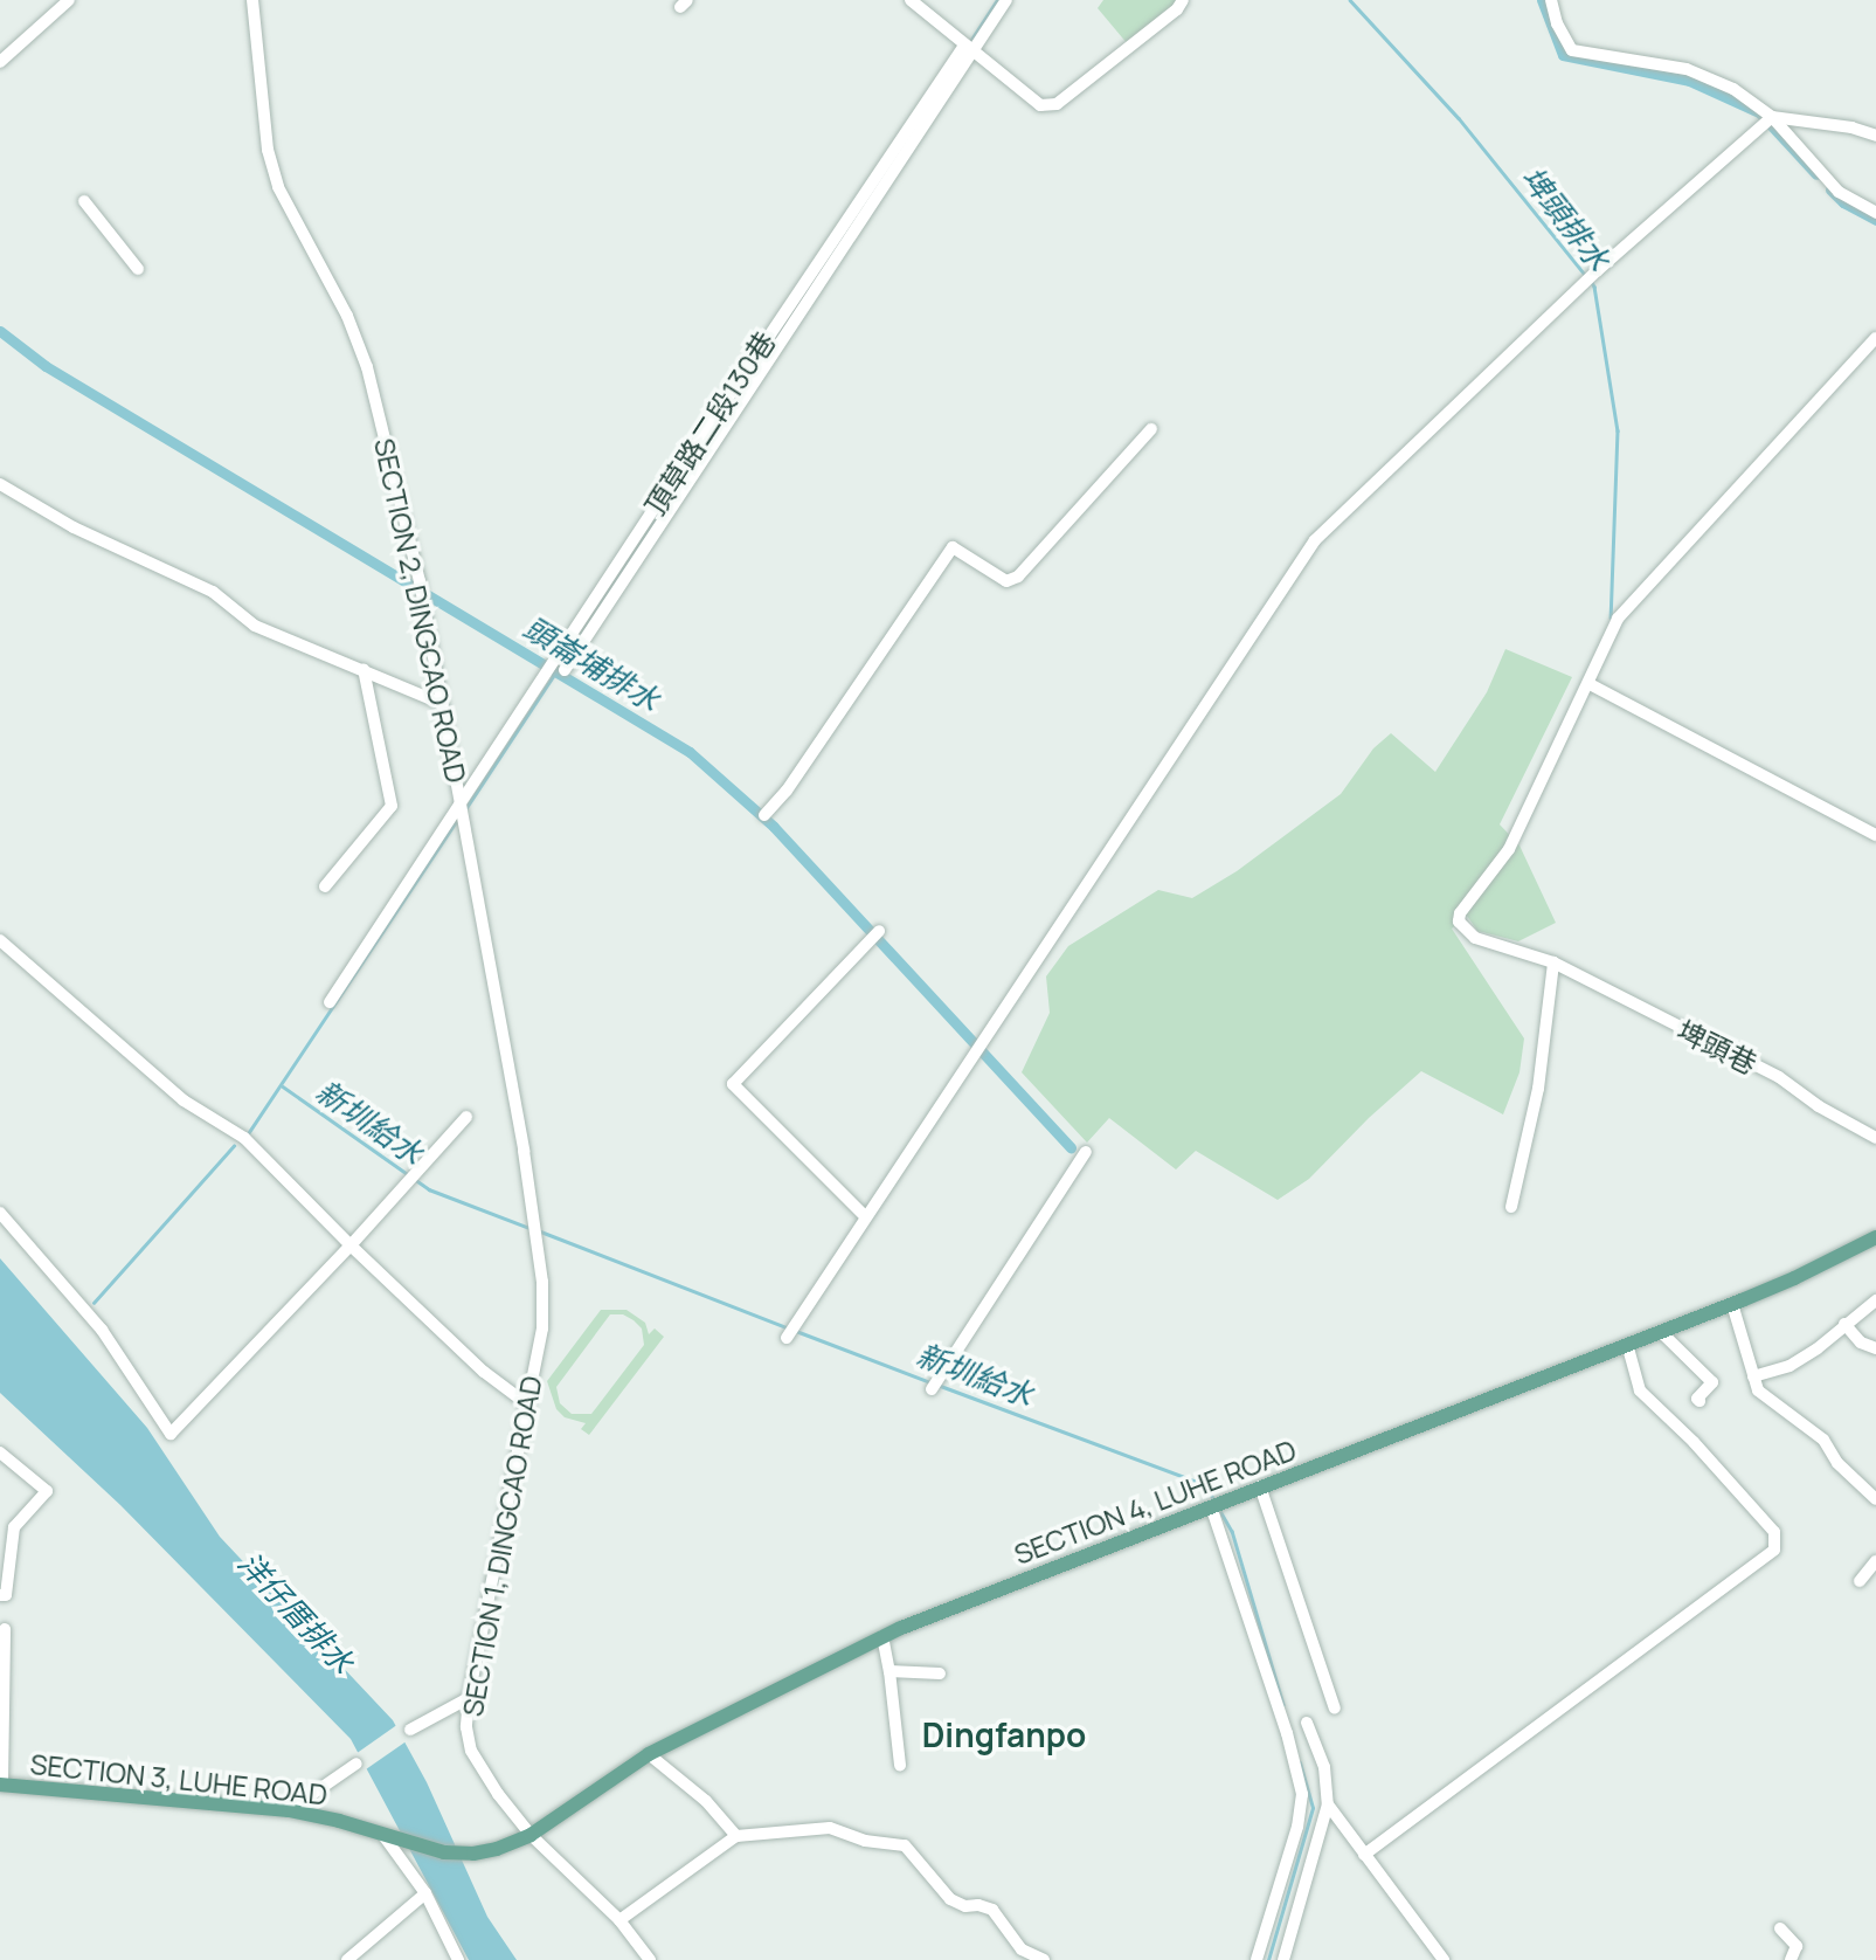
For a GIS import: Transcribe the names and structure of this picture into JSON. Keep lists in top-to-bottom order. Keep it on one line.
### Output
{"streets":{"main road":["SECTION 4, LUHE ROAD","SECTION 3, LUHE ROAD"],"street":["頂草路二段130巷","SECTION 2, DINGCAO ROAD","埤頭巷","SECTION 1, DINGCAO ROAD"]},"crossings":[["頂草路二段130巷","SECTION 2, DINGCAO ROAD"],["SECTION 2, DINGCAO ROAD","SECTION 1, DINGCAO ROAD"],["SECTION 4, LUHE ROAD","SECTION 1, DINGCAO ROAD"],["SECTION 4, LUHE ROAD","SECTION 3, LUHE ROAD"]],"districts":["Dingfanpo"],"water":["埤頭排水","頭崙埔排水","新圳給水","洋仔厝排水"]}
